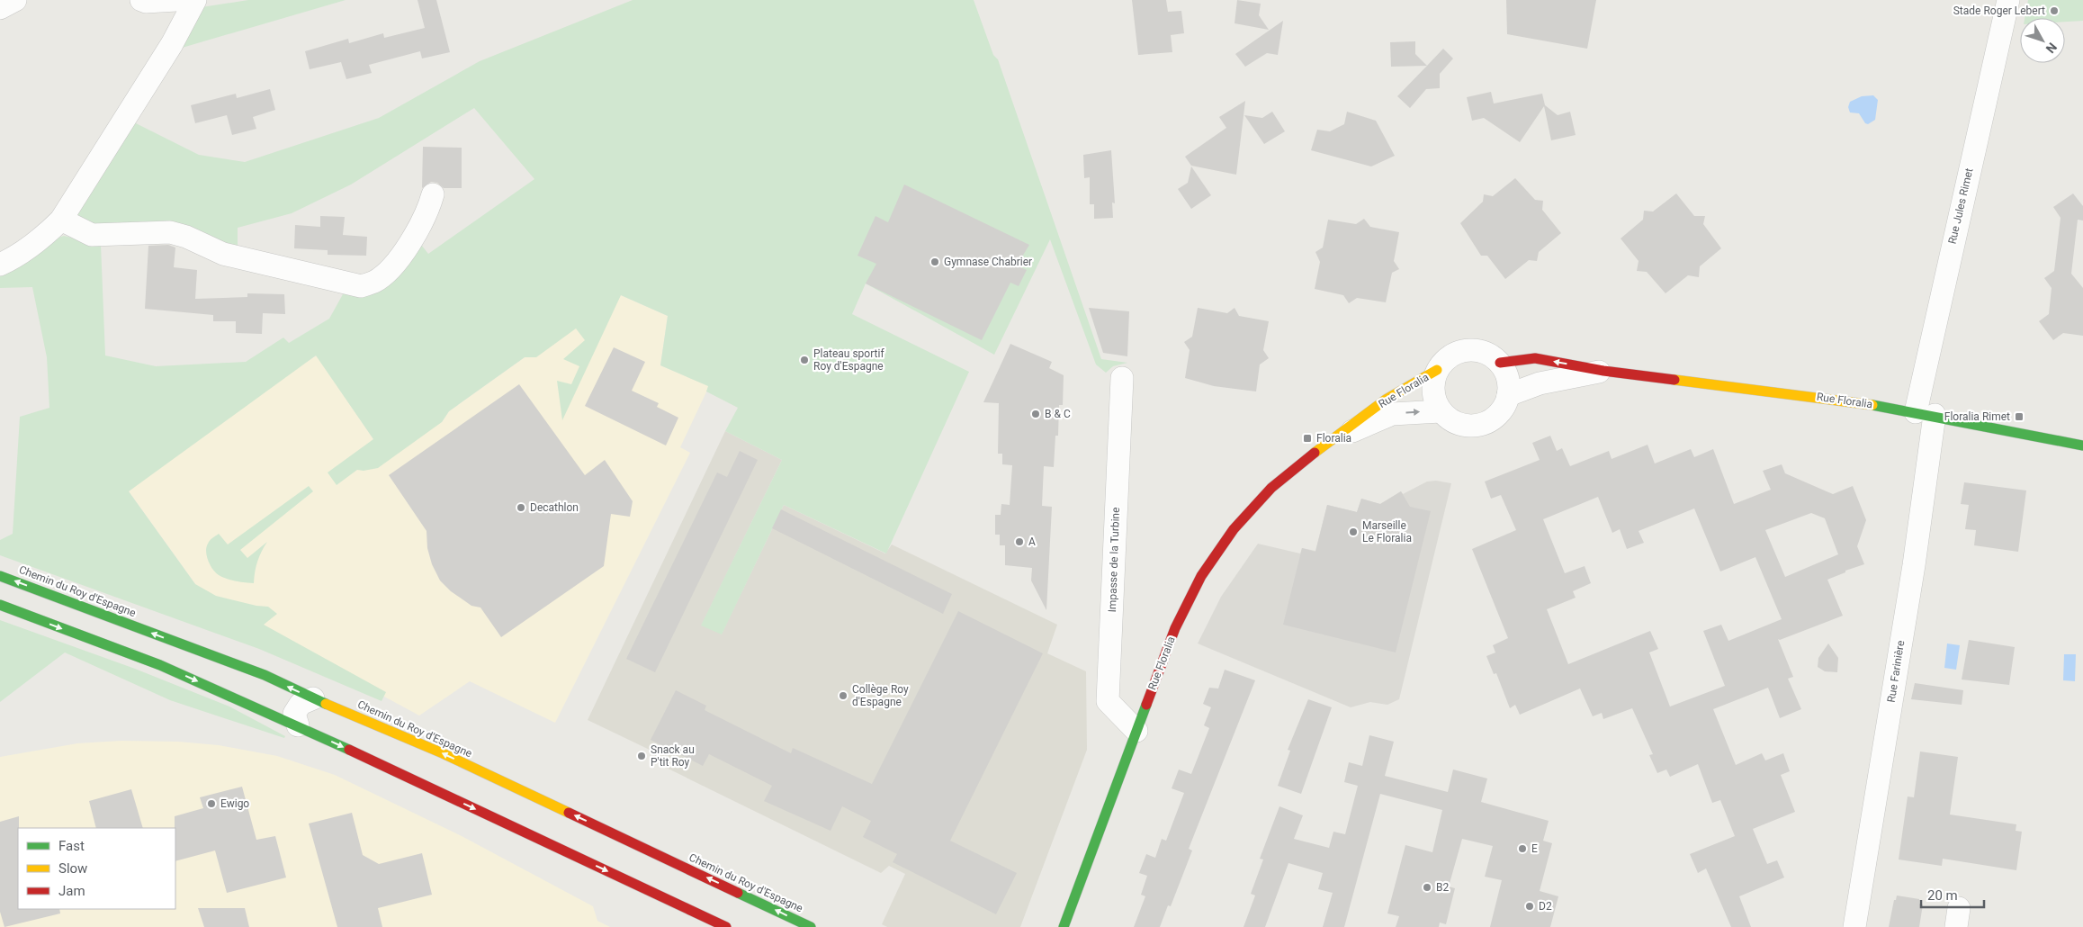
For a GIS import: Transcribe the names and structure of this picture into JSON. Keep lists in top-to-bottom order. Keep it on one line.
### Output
{"streets":{"street":["Rue Jules Rimet","Rue Floralia","Impasse de la Turbine","Chemin du Roy d'Espagne","Rue Farinière"]},"crossings":[["Rue Jules Rimet","Rue Floralia"],["Rue Jules Rimet","Rue Farinière"],["Rue Floralia","Impasse de la Turbine"],["Rue Floralia","Rue Farinière"]],"places":{"other":["Stade Roger Lebert","Gymnase Chabrier","Plateau sportif Roy d'Espagne","B & C","Decathlon","Marseille Le Floralia","A","Collège Roy d'Espagne","Snack au P'tit Roy","Ewigo","E","B2","D2"],"transit":["Floralia Rimet","Floralia"]},"legend":["Fast","Slow","Jam"],"scale_bar":"20 m","north":"bottom right"}
